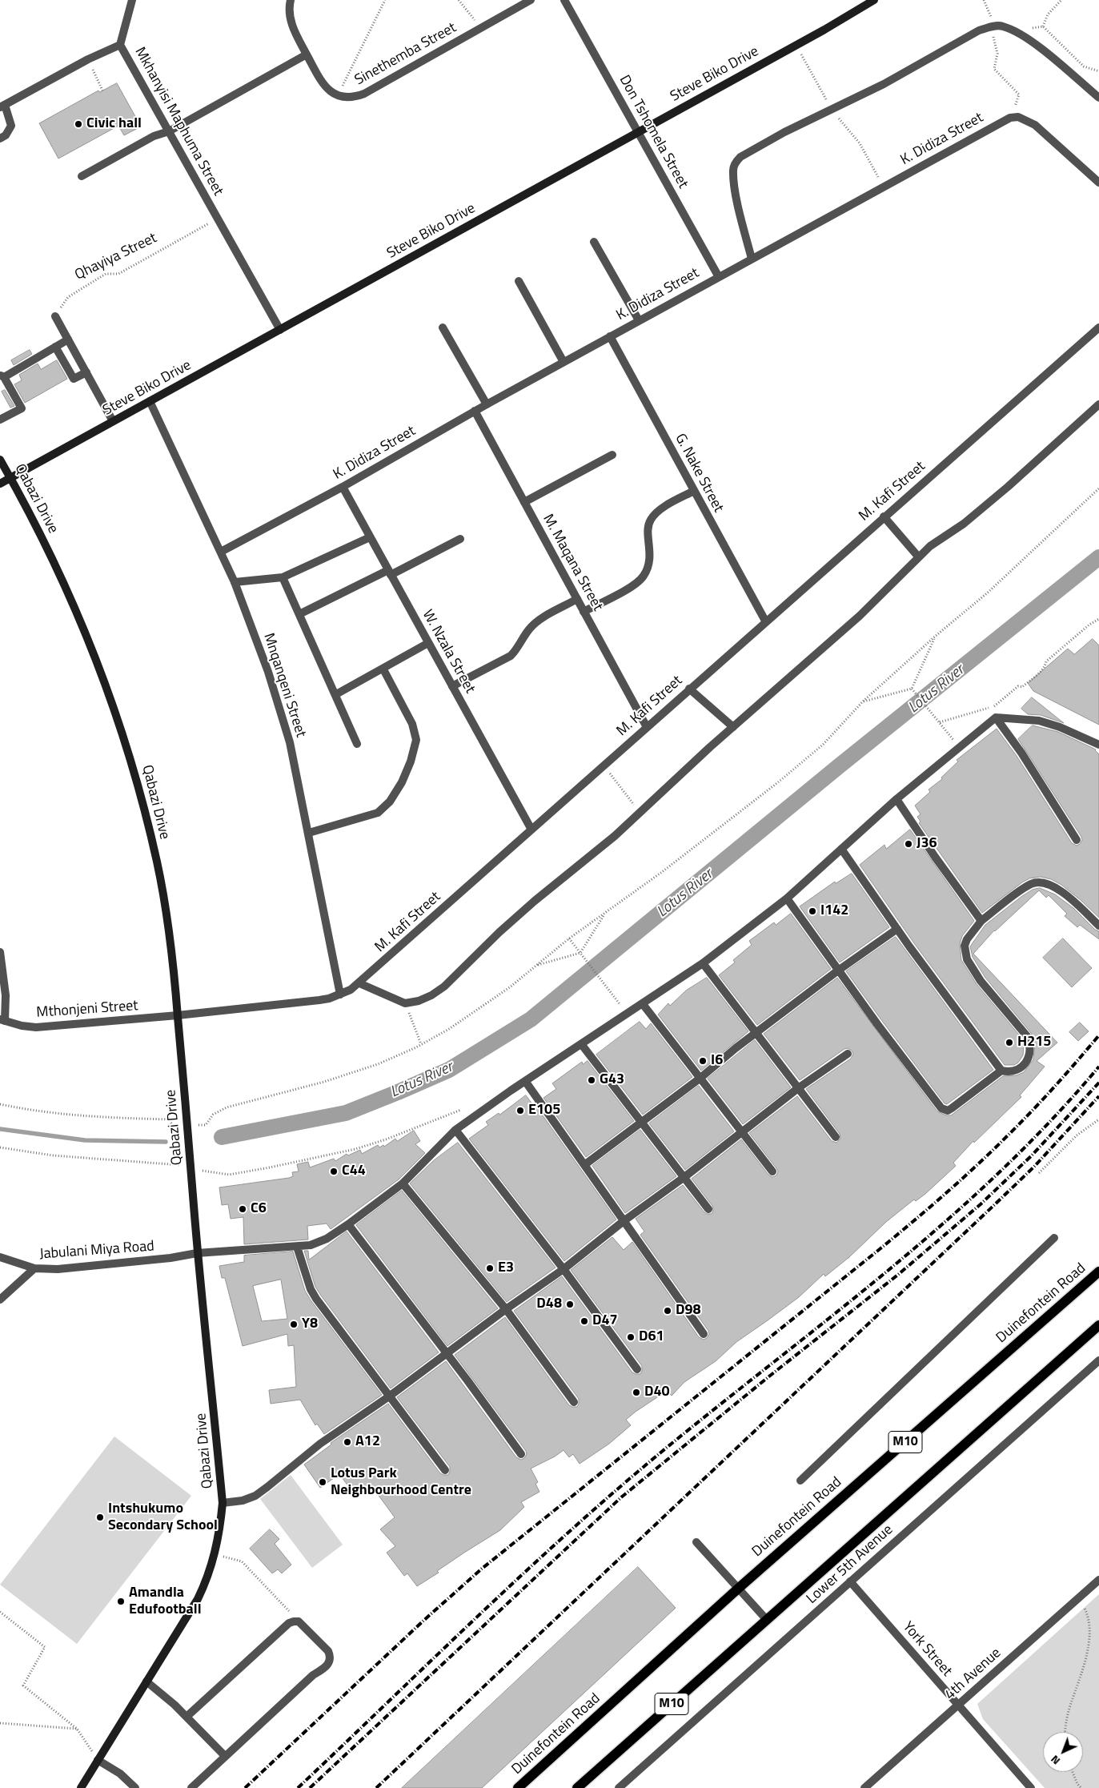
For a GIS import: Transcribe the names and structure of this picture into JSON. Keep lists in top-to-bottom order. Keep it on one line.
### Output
{"streets":{"main road":["Duinefontein Road","M10"],"street":["Sinethemba Street","Steve Biko Drive","Mkhanyisi Maphuma Street","Don Tshomela Street","K. Didiza Street","G. Nake Street","M. Kafi Street","Qabazi Drive","M. Maqana Street","W. Nzala Street","Mnqanqeni Street","Mthonjeni Street","Jabulani Miya Road","Lower 5th Avenue","York Street","4th Avenue"],"path":["Qhayiya Street"]},"crossings":[["Steve Biko Drive","Mkhanyisi Maphuma Street"],["Steve Biko Drive","Don Tshomela Street"],["Steve Biko Drive","Qabazi Drive"],["Steve Biko Drive","Mnqanqeni Street"],["Mkhanyisi Maphuma Street","Qhayiya Street"],["Don Tshomela Street","K. Didiza Street"],["K. Didiza Street","G. Nake Street"],["K. Didiza Street","M. Maqana Street"],["K. Didiza Street","W. Nzala Street"],["K. Didiza Street","Mnqanqeni Street"],["G. Nake Street","M. Kafi Street"],["M. Kafi Street","Qabazi Drive"],["M. Kafi Street","M. Maqana Street"],["M. Kafi Street","W. Nzala Street"],["M. Kafi Street","Mnqanqeni Street"],["M. Kafi Street","Mthonjeni Street"],["Qabazi Drive","Mthonjeni Street"],["Qabazi Drive","Jabulani Miya Road"],["Lower 5th Avenue","York Street"],["York Street","4th Avenue"]],"water":["Lotus River"],"places":["Civic hall","J36","I142","H215","I6","G43","E105","C44","C6","E3","D48","D98","D47","Y8","D61","D40","A12","Lotus Park Neighbourhood Centre","Intshukumo Secondary School","Amandla Edufootball"],"north":"bottom left"}
